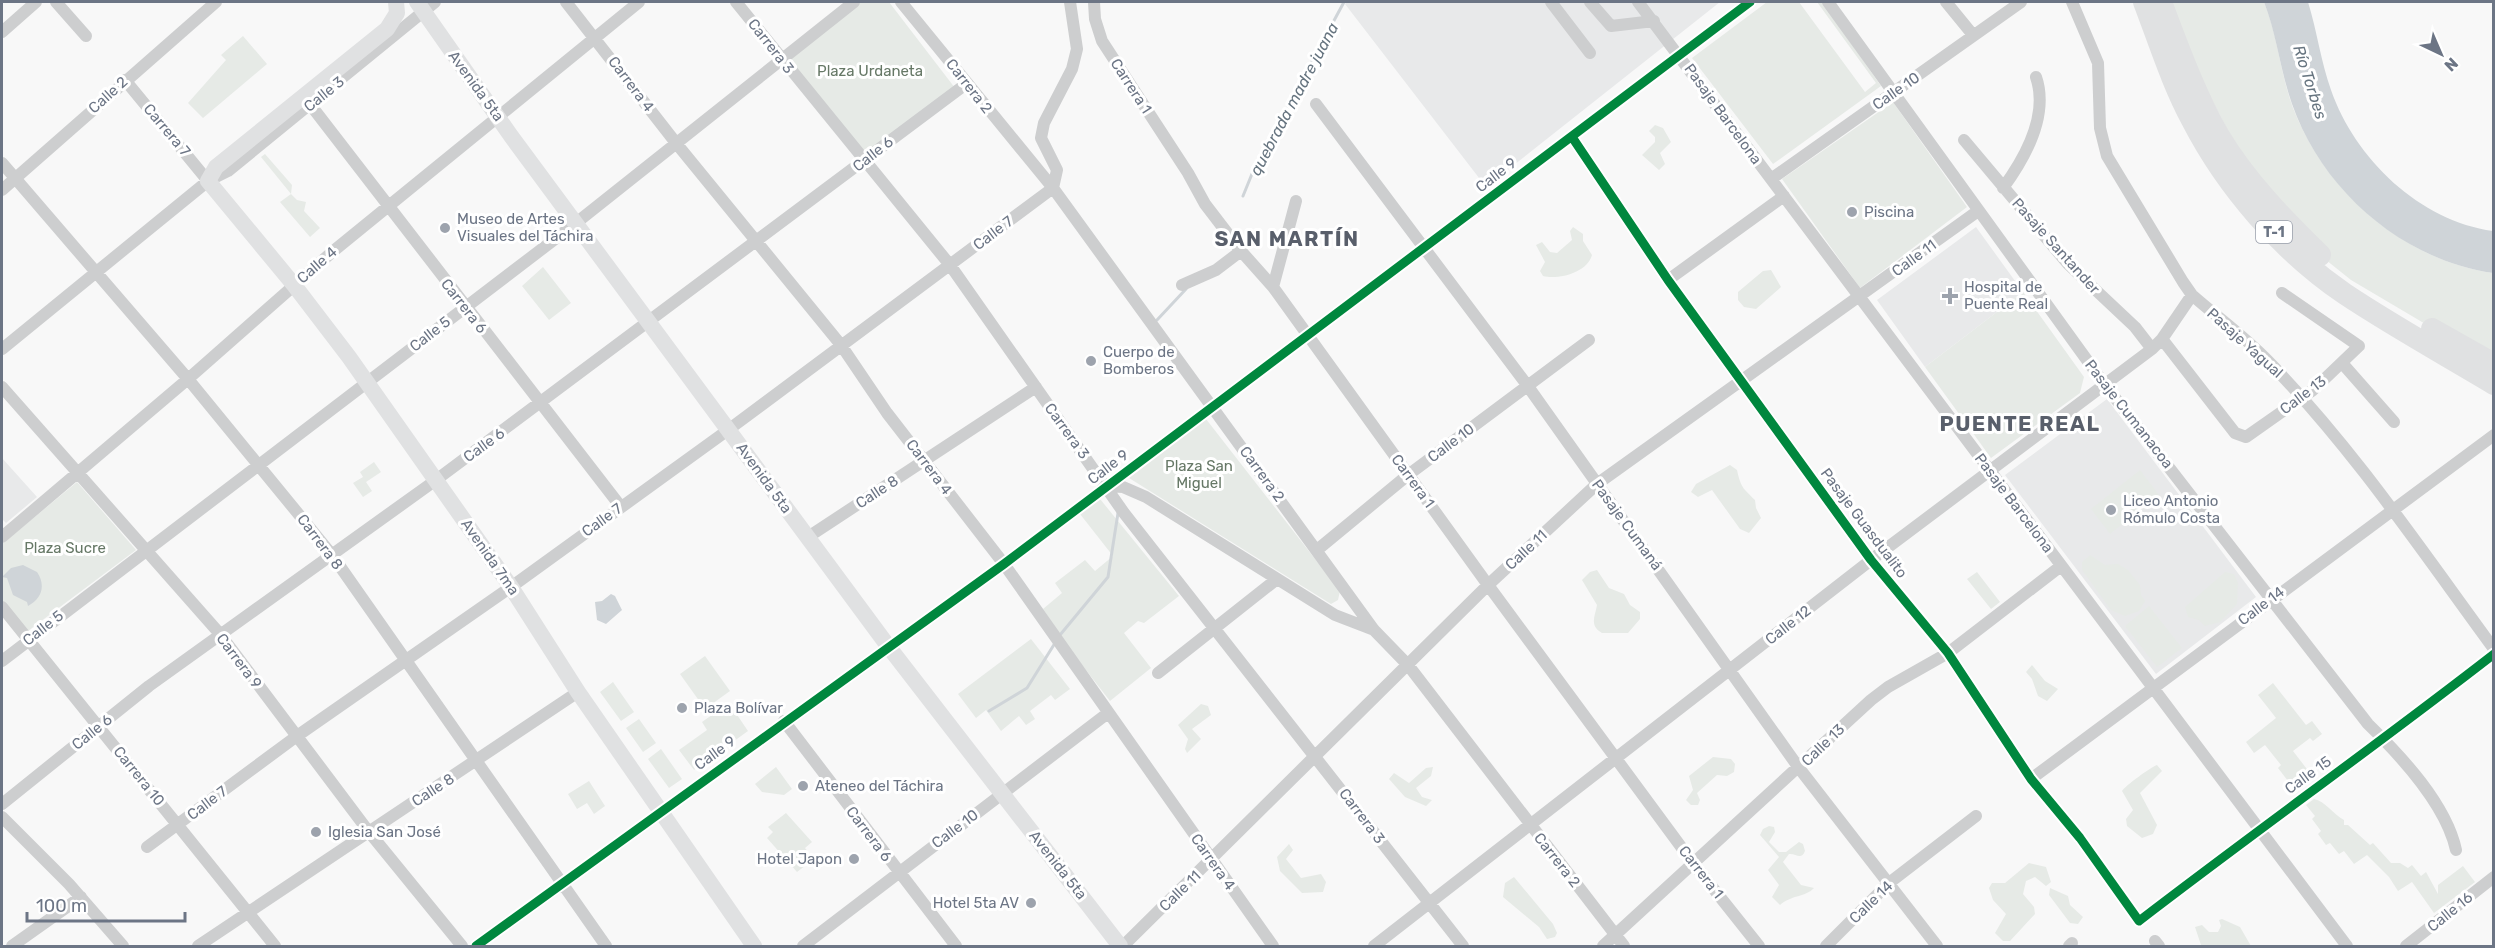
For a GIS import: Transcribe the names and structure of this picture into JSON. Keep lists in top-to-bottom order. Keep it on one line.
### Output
{"streets":{"highway":["T-1"],"street":["Carrera 3","Carrera 4","Avenida 5ta","Carrera 2","Carrera 1","Calle 10","Calle 3","Calle 2","Pasaje Barcelona","Carrera 7","Calle 6","Calle 9","Calle 7","Pasaje Santander","Calle 11","Calle 4","Carrera 6","Calle 5","Pasaje Yagual","Calle 13","Pasaje Cumanacoa","Calle 8","Pasaje Guasdualito","Pasaje Cumaná","Carrera 8","Avenida 7ma","Calle 14","Calle 12","Carrera 9","Calle 15","Carrera 10","Calle 16"]},"crossings":[["Carrera 3","Calle 6"],["Carrera 3","Calle 9"],["Carrera 3","Calle 7"],["Carrera 3","Calle 11"],["Carrera 3","Calle 5"],["Carrera 3","Calle 8"],["Carrera 3","Calle 12"],["Carrera 4","Calle 10"],["Carrera 4","Calle 6"],["Carrera 4","Calle 9"],["Carrera 4","Calle 7"],["Carrera 4","Calle 11"],["Carrera 4","Calle 4"],["Carrera 4","Calle 5"],["Carrera 4","Calle 8"],["Avenida 5ta","Calle 10"],["Avenida 5ta","Calle 3"],["Avenida 5ta","Calle 6"],["Avenida 5ta","Calle 9"],["Avenida 5ta","Calle 7"],["Avenida 5ta","Calle 11"],["Avenida 5ta","Calle 4"],["Avenida 5ta","Calle 5"],["Avenida 5ta","Calle 8"],["Carrera 2","Calle 10"],["Carrera 2","Calle 6"],["Carrera 2","Calle 9"],["Carrera 2","Calle 7"],["Carrera 2","Calle 11"],["Carrera 2","Calle 13"],["Carrera 2","Calle 12"],["Carrera 1","Calle 10"],["Carrera 1","Calle 9"],["Carrera 1","Calle 11"],["Carrera 1","Calle 13"],["Carrera 1","Calle 12"],["Calle 10","Pasaje Barcelona"],["Calle 10","Carrera 6"],["Calle 10","Pasaje Cumanacoa"],["Calle 10","Pasaje Cumaná"],["Calle 3","Carrera 7"],["Calle 3","Carrera 6"],["Calle 3","Carrera 8"],["Calle 3","Avenida 7ma"],["Calle 2","Carrera 7"],["Calle 2","Carrera 8"],["Pasaje Barcelona","Calle 9"],["Pasaje Barcelona","Calle 11"],["Pasaje Barcelona","Calle 13"],["Pasaje Barcelona","Calle 14"],["Pasaje Barcelona","Calle 12"],["Pasaje Barcelona","Calle 15"],["Carrera 7","Avenida 7ma"],["Calle 6","Carrera 6"],["Calle 6","Carrera 8"],["Calle 6","Avenida 7ma"],["Calle 6","Carrera 9"],["Calle 6","Carrera 10"],["Calle 9","Carrera 6"],["Calle 9","Pasaje Guasdualito"],["Calle 9","Pasaje Cumaná"],["Calle 9","Carrera 8"],["Calle 9","Avenida 7ma"],["Calle 7","Carrera 6"],["Calle 7","Carrera 8"],["Calle 7","Avenida 7ma"],["Calle 7","Carrera 9"],["Calle 7","Carrera 10"],["Pasaje Santander","Calle 12"],["Calle 11","Pasaje Cumanacoa"],["Calle 11","Pasaje Guasdualito"],["Calle 11","Pasaje Cumaná"],["Calle 4","Carrera 6"],["Calle 4","Carrera 8"],["Calle 4","Avenida 7ma"],["Calle 4","Carrera 9"],["Carrera 6","Calle 5"],["Calle 5","Carrera 8"],["Calle 5","Avenida 7ma"],["Calle 5","Carrera 9"],["Calle 5","Carrera 10"],["Pasaje Yagual","Calle 13"],["Pasaje Yagual","Calle 14"],["Pasaje Yagual","Calle 12"],["Pasaje Yagual","Calle 15"],["Calle 13","Pasaje Guasdualito"],["Calle 13","Pasaje Cumaná"],["Calle 13","Calle 12"],["Pasaje Cumanacoa","Calle 14"],["Pasaje Cumanacoa","Calle 12"],["Pasaje Cumanacoa","Calle 15"],["Calle 8","Carrera 8"],["Calle 8","Avenida 7ma"],["Calle 8","Carrera 9"],["Calle 8","Carrera 10"],["Pasaje Guasdualito","Calle 14"],["Pasaje Guasdualito","Calle 12"],["Pasaje Guasdualito","Calle 15"],["Pasaje Cumaná","Calle 14"],["Pasaje Cumaná","Calle 12"]],"districts":["SAN MARTÍN","PUENTE REAL"],"water":["Río Torbes","quebrada madre juana"],"parks":["Plaza Urdaneta","Plaza San Miguel","Plaza Sucre"],"places":{"other":["Piscina","Museo de Artes Visuales del Táchira","Cuerpo de Bomberos","Liceo Antonio Rómulo Costa","Plaza Bolívar","Ateneo del Táchira","Iglesia San José","Hotel Japon","Hotel 5ta AV"],"health":["Hospital de Puente Real"]},"scale_bar":"100 m","north":"bottom right"}
